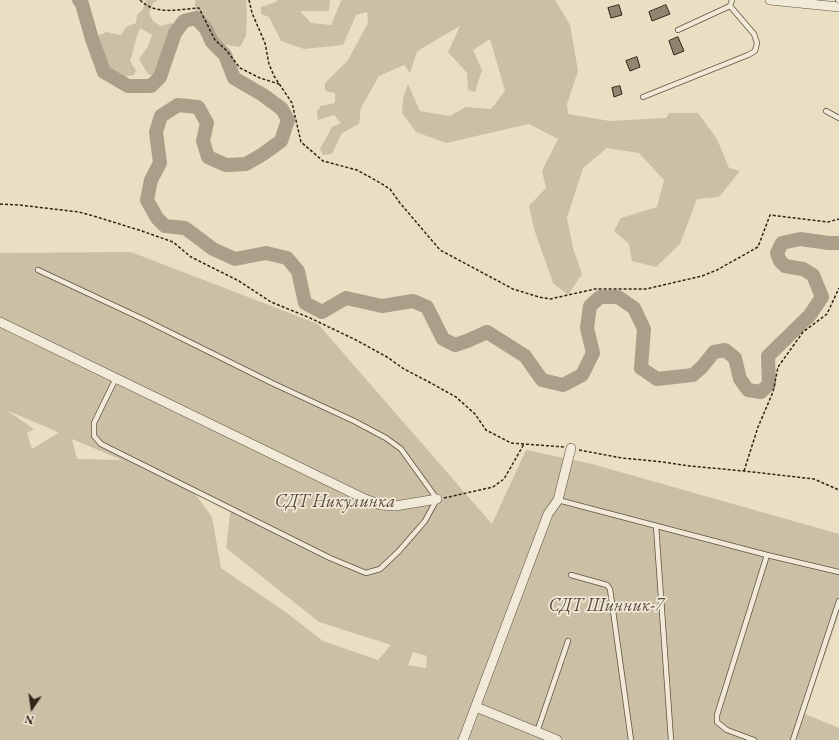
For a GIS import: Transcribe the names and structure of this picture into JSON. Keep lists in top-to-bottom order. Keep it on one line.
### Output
{"parks":["СДТ Никулинка","СДТ Шинник-7"],"north":"bottom"}
